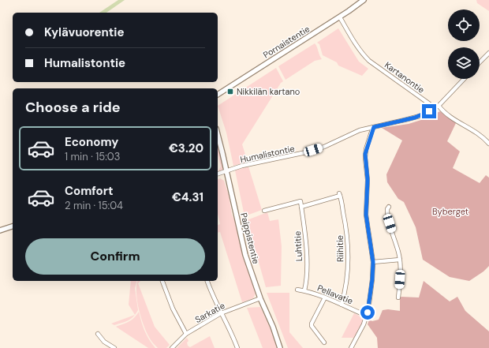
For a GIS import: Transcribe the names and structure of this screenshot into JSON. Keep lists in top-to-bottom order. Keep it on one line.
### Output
{"streets":{"street":["Pornaistentie","Kartanontie","Humalistontie","Paippistentie","Luhtitie","Riihitie","Pellavatie","Sarkatie"]},"crossings":[["Pornaistentie","Kartanontie"],["Kartanontie","Humalistontie"],["Humalistontie","Paippistentie"],["Paippistentie","Sarkatie"],["Luhtitie","Riihitie"],["Luhtitie","Pellavatie"],["Riihitie","Pellavatie"]],"parks":["Byberget"],"places":{"transit":["Nikkilän kartano"]},"page":{"banner":["Kylävuorentie","Humalistontie"],"heading":"Choose a ride","list":[{"name":"Economy","note":"1 min · 15:03","value":"€3.20"},{"name":"Comfort","note":"2 min · 15:04","value":"€4.31"}],"buttons":"Confirm"}}
